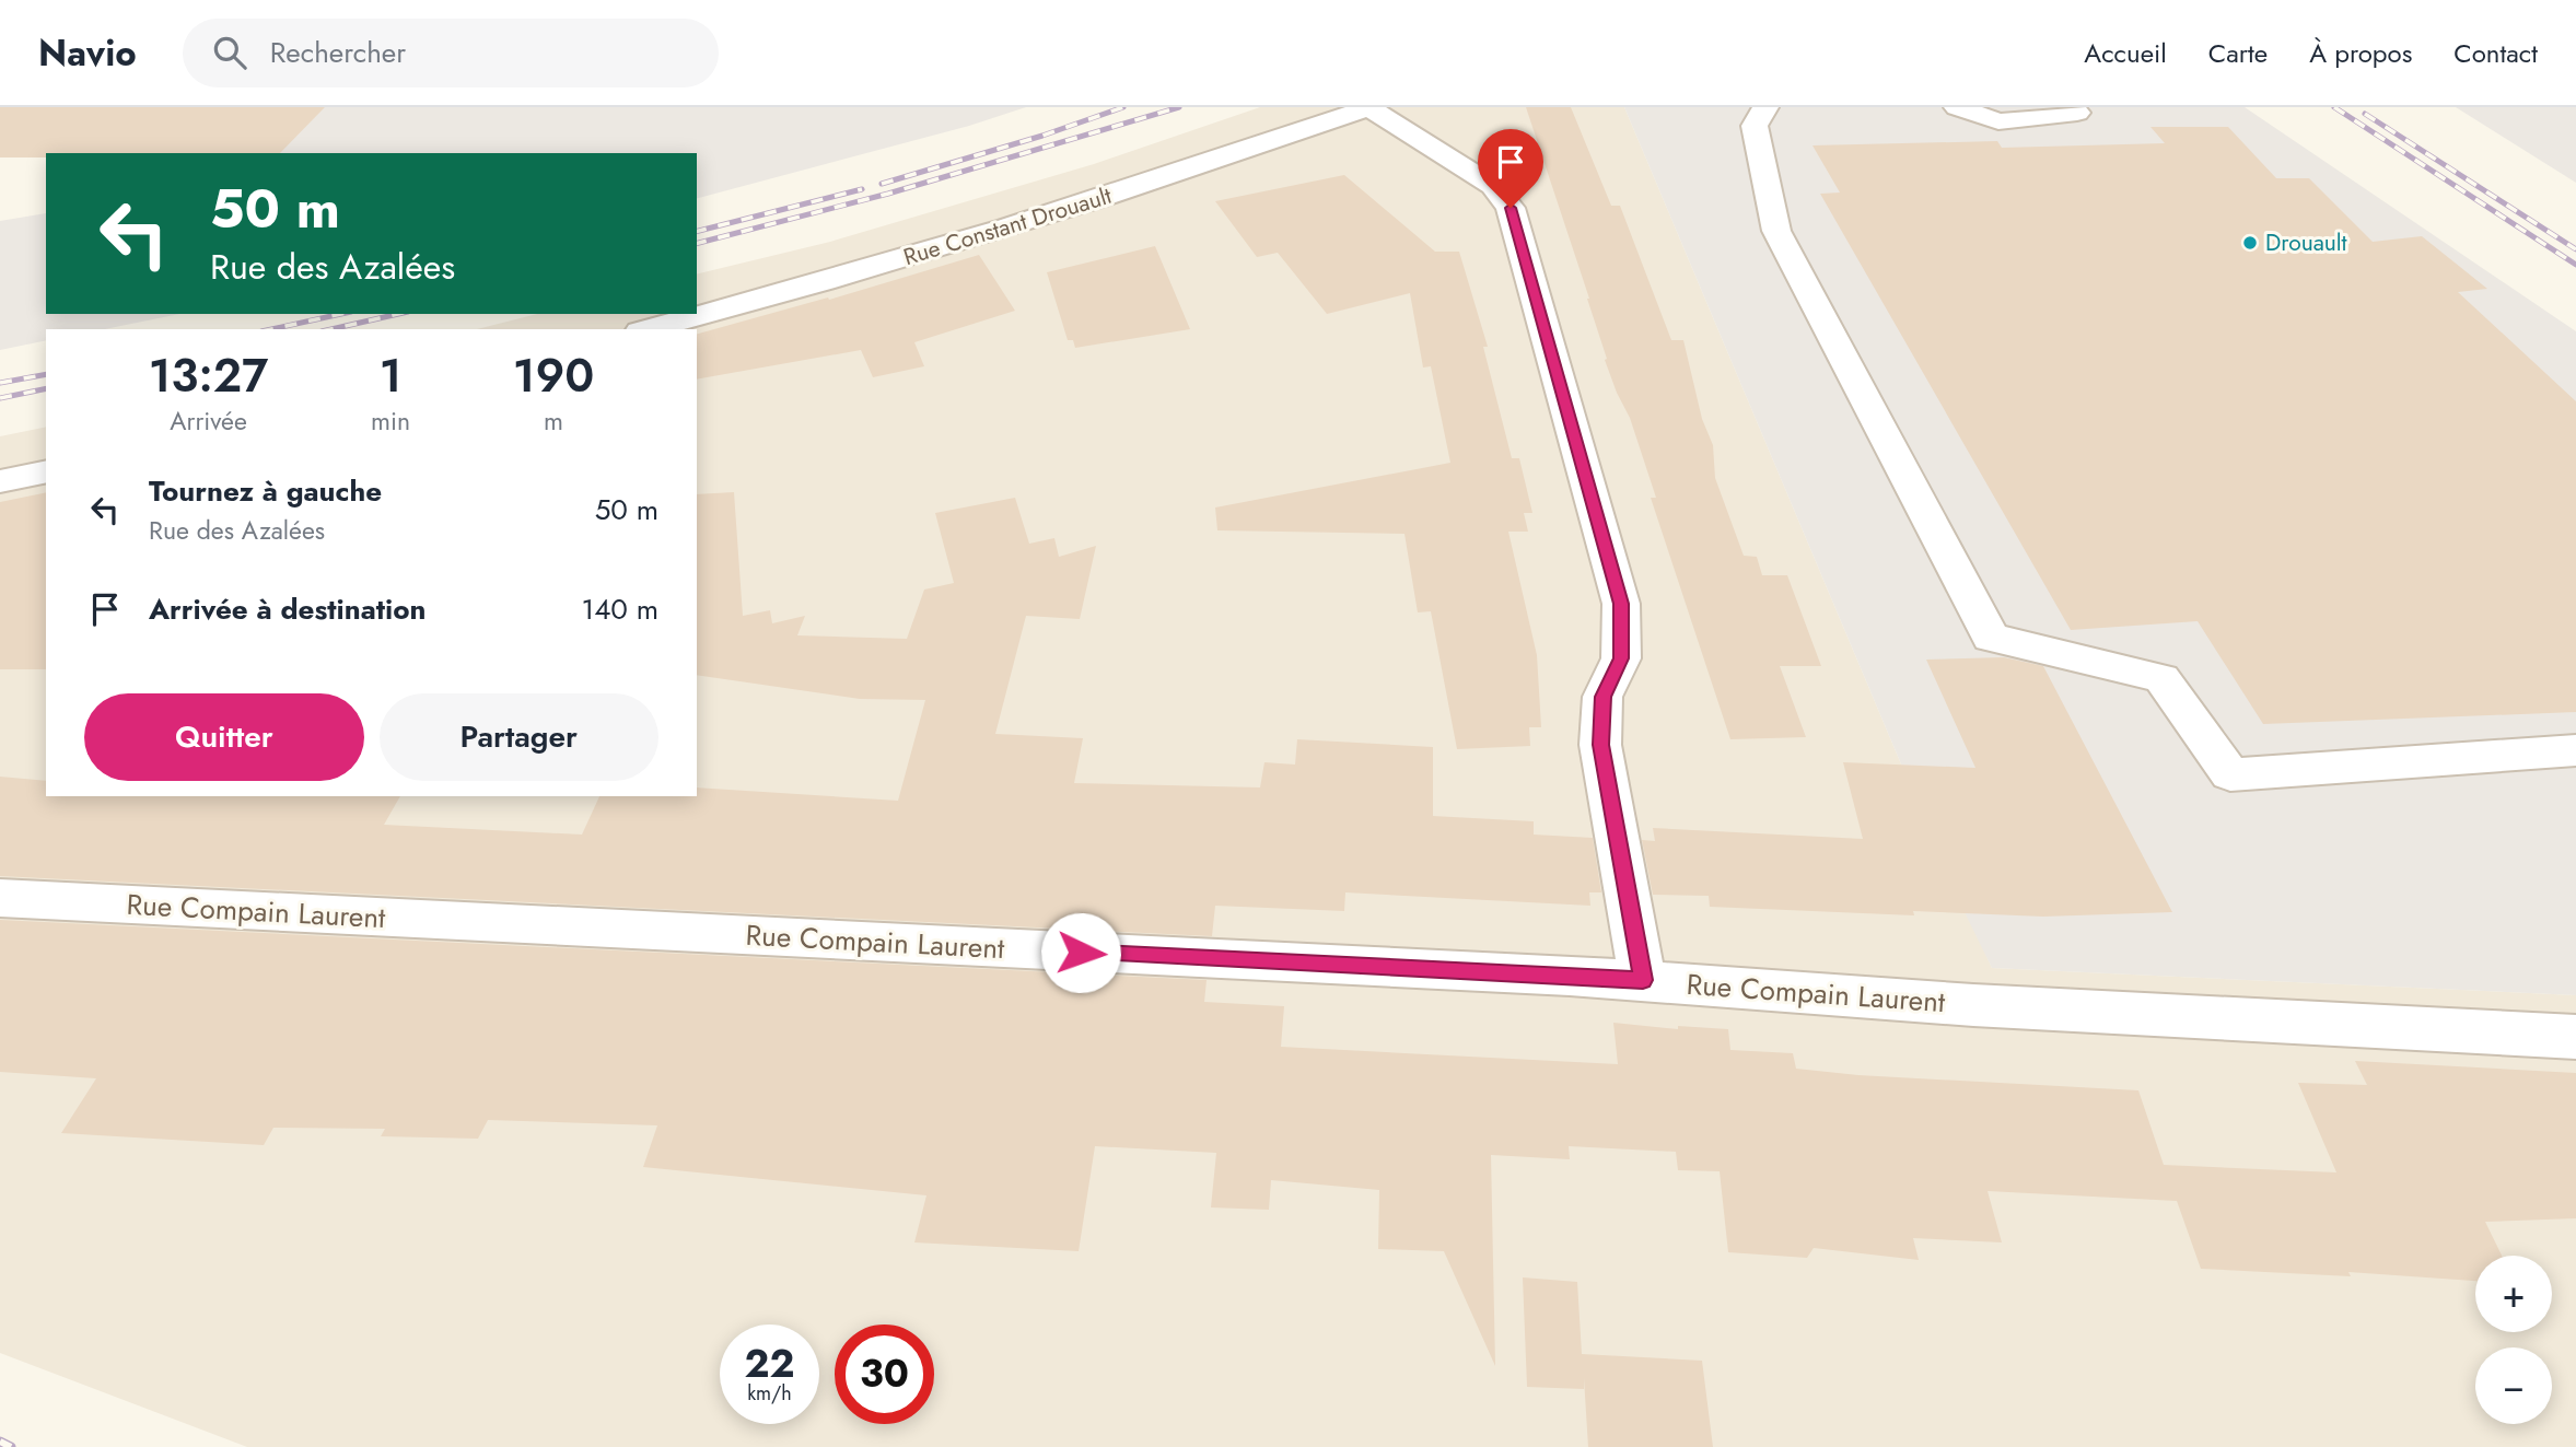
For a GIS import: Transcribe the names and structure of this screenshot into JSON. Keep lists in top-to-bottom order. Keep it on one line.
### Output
{"streets":{"street":["Rue Constant Drouault","Rue Compain Laurent"]},"places":["Drouault"],"page":{"header":"Navio","search":"Rechercher","nav":["Accueil","Carte","À propos","Contact"],"turn":["50 m","Rue des Azalées"],"eta":["13:27","Arrivée","1","min","190","m"],"list":[{"name":"Tournez à gauche","note":"Rue des Azalées","value":"50 m"},{"name":"Arrivée à destination","value":"140 m"}],"buttons":["Quitter","Partager"],"map_buttons":["+","−"],"speed":"22 km/h","limit":"30"}}
